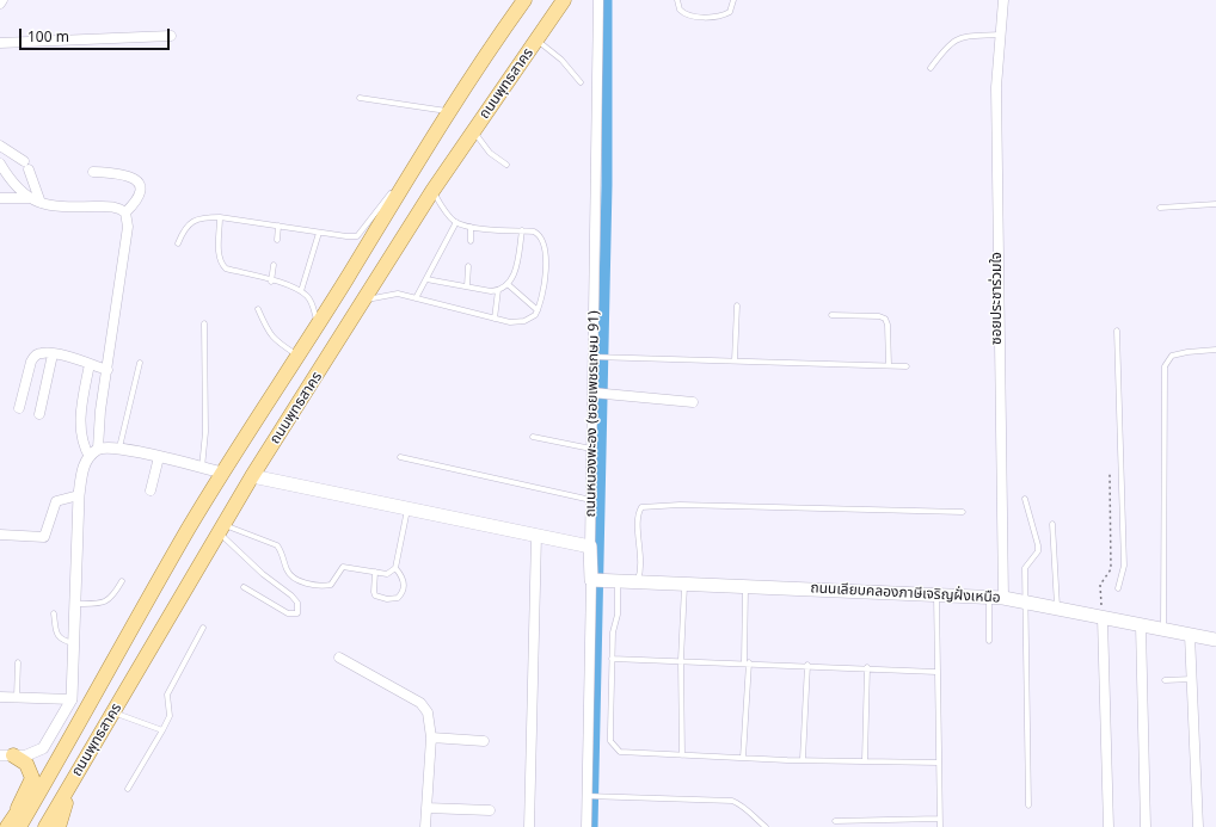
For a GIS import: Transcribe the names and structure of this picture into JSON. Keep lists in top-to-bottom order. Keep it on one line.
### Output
{"streets":{"main road":["ถนนพุทธสาคร","ถนนหนองพะอง (ซอยเพชรเกษม 91)","ถนนเลียบคลองภาษีเจริญฝั่งเหนือ"],"street":["ซอยประชาร่วมใจ"]},"crossings":[["ซอยประชาร่วมใจ","ถนนเลียบคลองภาษีเจริญฝั่งเหนือ"],["ถนนหนองพะอง (ซอยเพชรเกษม 91)","ถนนเลียบคลองภาษีเจริญฝั่งเหนือ"]],"scale_bar":"100 m"}
